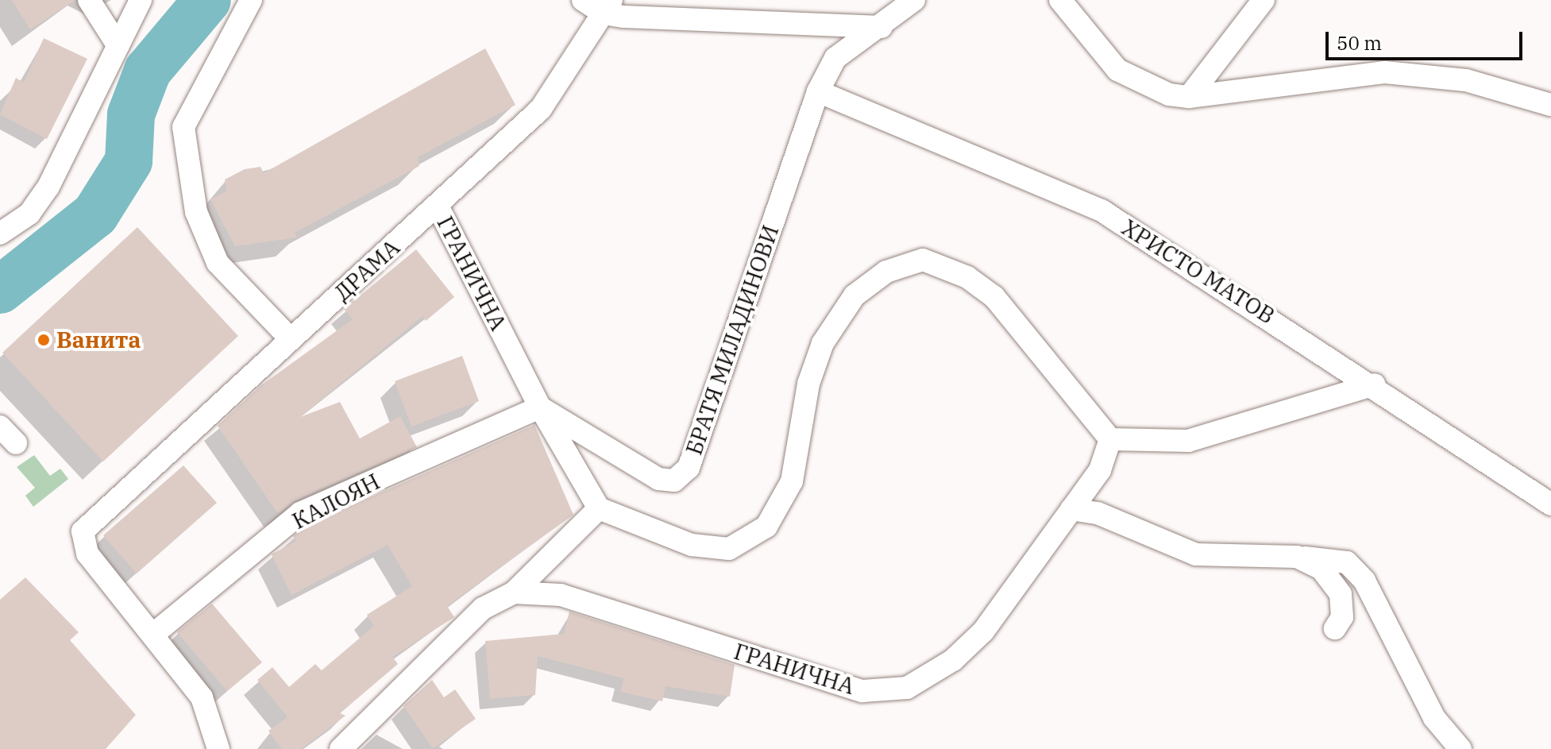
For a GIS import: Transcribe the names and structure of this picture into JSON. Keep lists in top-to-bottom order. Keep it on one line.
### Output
{"streets":{"street":["ДРАМА","ХРИСТО МАТОВ","ГРАНИЧНА","БРАТЯ МИЛАДИНОВИ","КАЛОЯН"]},"crossings":[["ДРАМА","ГРАНИЧНА"],["ДРАМА","КАЛОЯН"],["ХРИСТО МАТОВ","БРАТЯ МИЛАДИНОВИ"],["ГРАНИЧНА","БРАТЯ МИЛАДИНОВИ"],["ГРАНИЧНА","КАЛОЯН"],["БРАТЯ МИЛАДИНОВИ","КАЛОЯН"]],"places":["Ванита"],"scale_bar":"50 m"}
